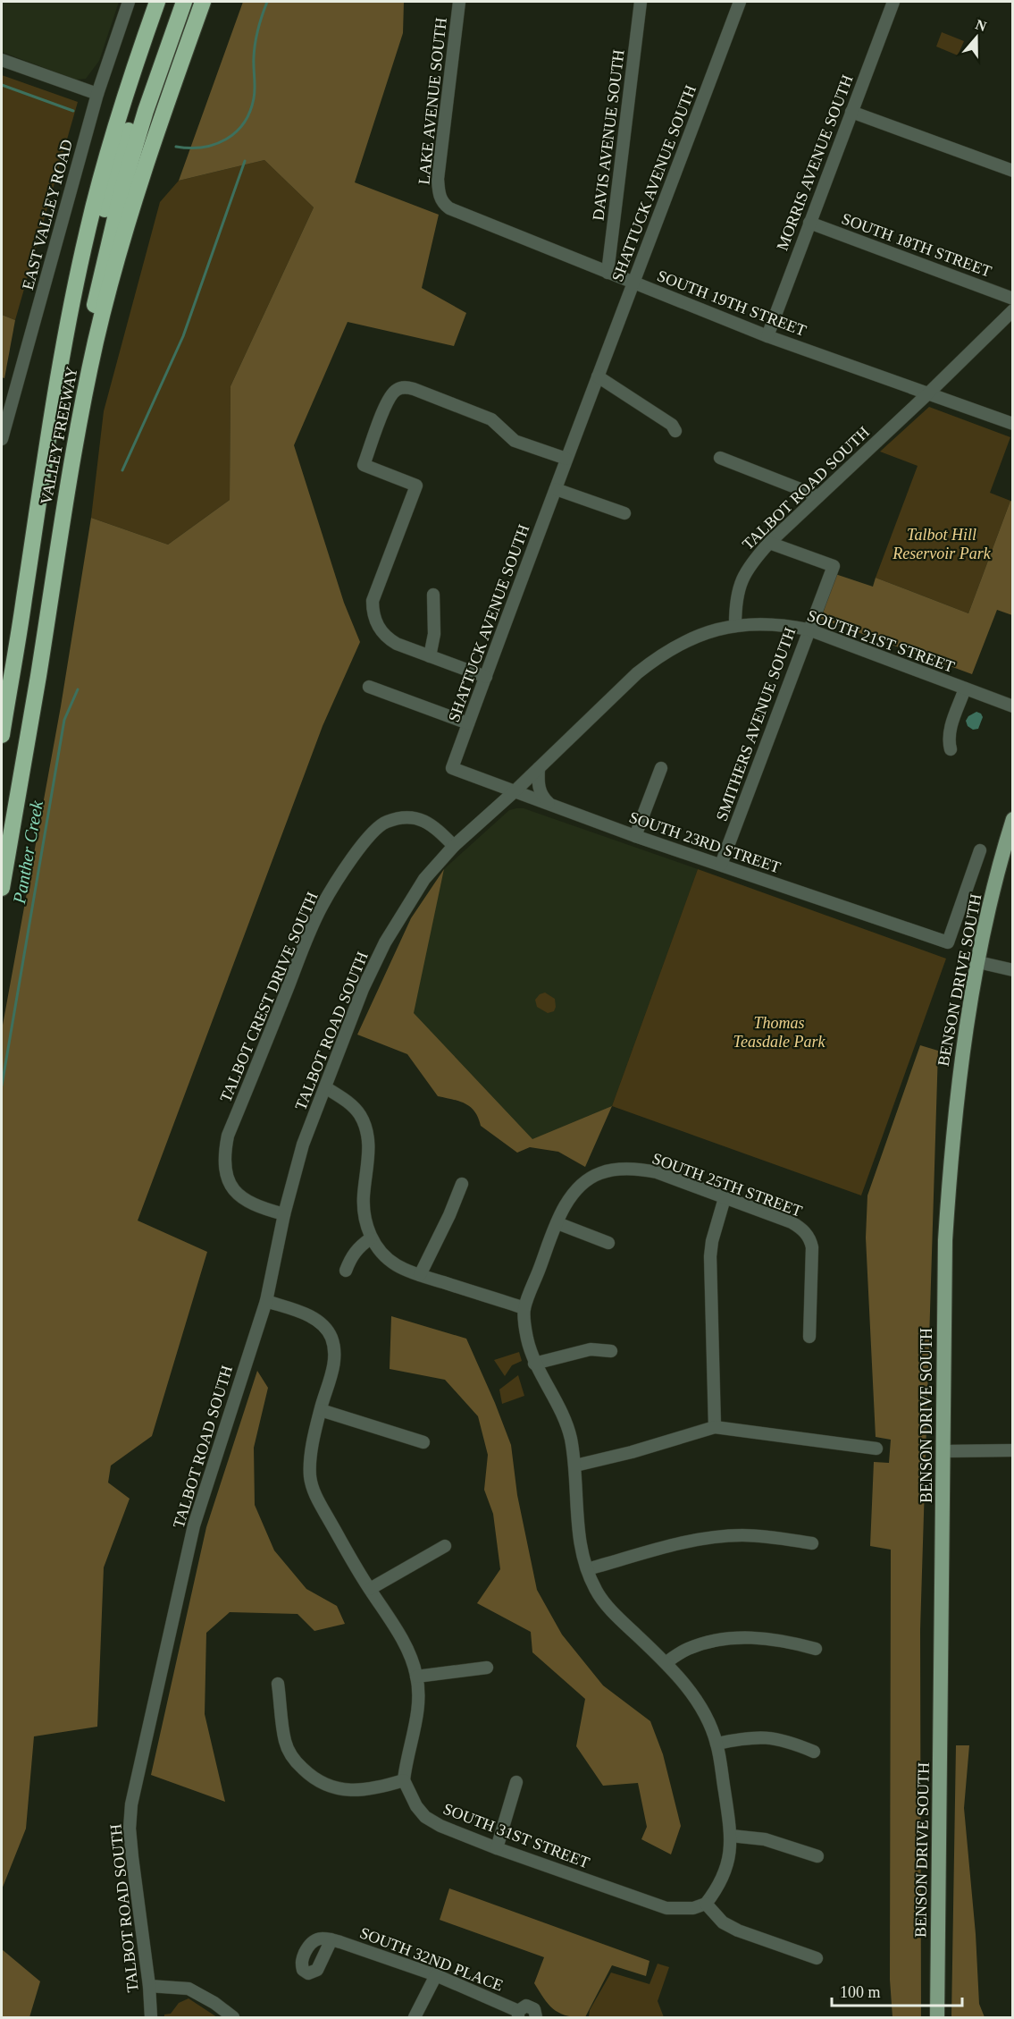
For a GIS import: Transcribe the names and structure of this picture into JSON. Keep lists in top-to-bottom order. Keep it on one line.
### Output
{"streets":{"highway":["VALLEY FREEWAY"],"main road":["BENSON DRIVE SOUTH"],"street":["LAKE AVENUE SOUTH","DAVIS AVENUE SOUTH","MORRIS AVENUE SOUTH","SHATTUCK AVENUE SOUTH","EAST VALLEY ROAD","SOUTH 18TH STREET","SOUTH 19TH STREET","TALBOT ROAD SOUTH","SOUTH 21ST STREET","SMITHERS AVENUE SOUTH","SOUTH 23RD STREET","TALBOT CREST DRIVE SOUTH","SOUTH 25TH STREET","SOUTH 31ST STREET","SOUTH 32ND PLACE"]},"crossings":[["LAKE AVENUE SOUTH","SOUTH 19TH STREET"],["DAVIS AVENUE SOUTH","SOUTH 19TH STREET"],["MORRIS AVENUE SOUTH","SOUTH 18TH STREET"],["MORRIS AVENUE SOUTH","SOUTH 19TH STREET"],["SHATTUCK AVENUE SOUTH","SOUTH 19TH STREET"],["SHATTUCK AVENUE SOUTH","SOUTH 23RD STREET"],["SOUTH 19TH STREET","TALBOT ROAD SOUTH"],["TALBOT ROAD SOUTH","SOUTH 21ST STREET"],["TALBOT ROAD SOUTH","SMITHERS AVENUE SOUTH"],["TALBOT ROAD SOUTH","SOUTH 23RD STREET"],["TALBOT ROAD SOUTH","TALBOT CREST DRIVE SOUTH"],["SOUTH 21ST STREET","SMITHERS AVENUE SOUTH"],["SMITHERS AVENUE SOUTH","SOUTH 23RD STREET"]],"water":["Panther Creek"],"parks":["Talbot Hill Reservoir Park","Thomas Teasdale Park"],"scale_bar":"100 m","north":"top"}
